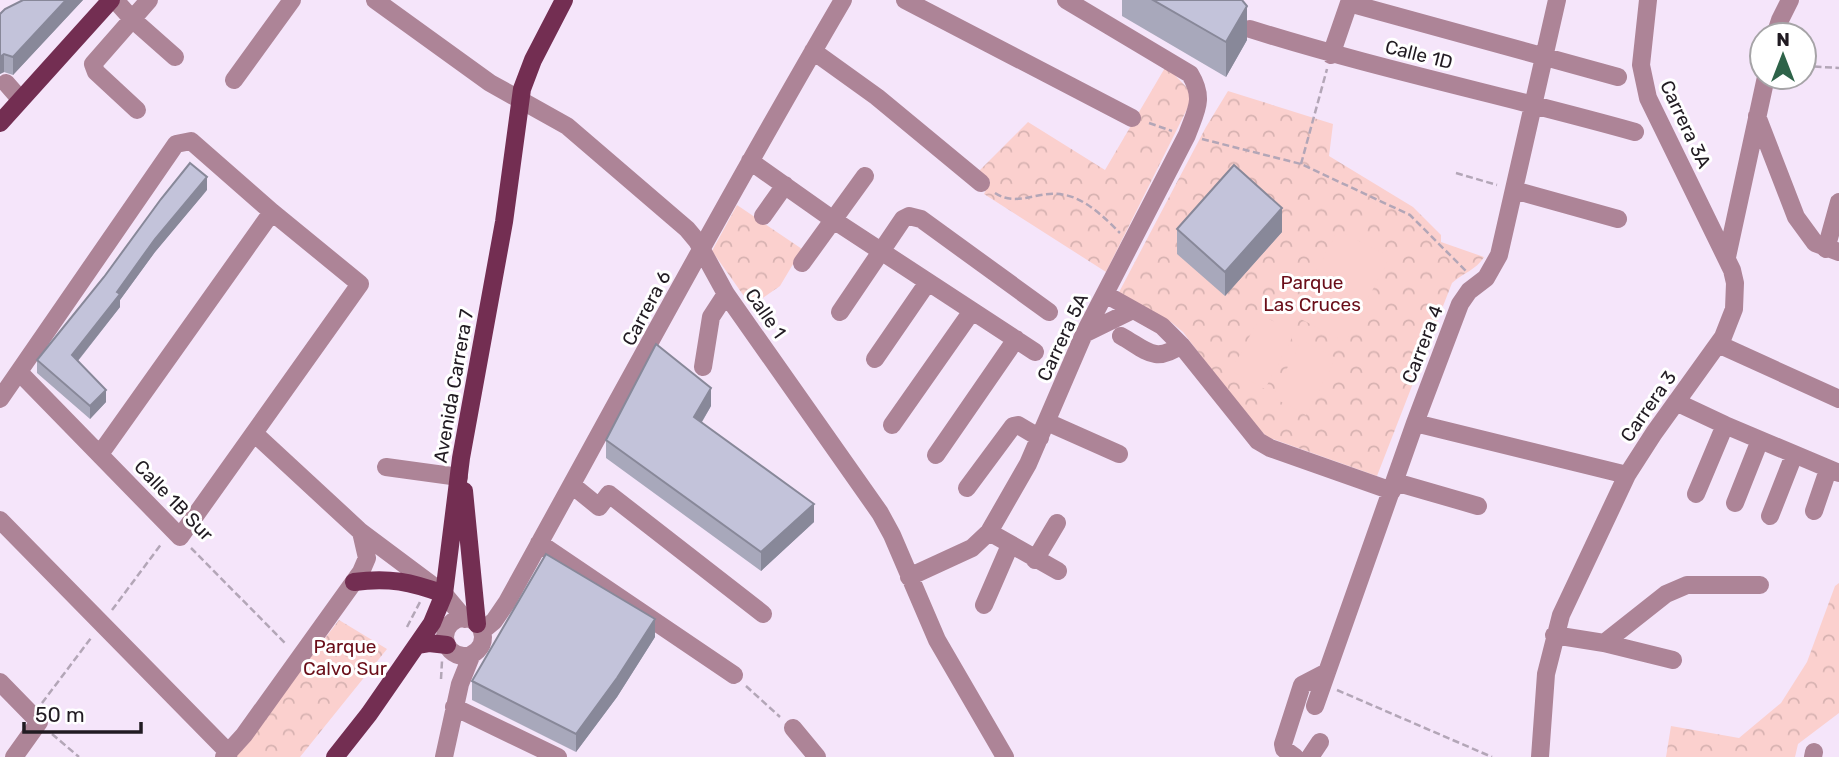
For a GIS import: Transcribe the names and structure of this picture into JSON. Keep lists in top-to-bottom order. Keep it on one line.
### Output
{"streets":{"main road":["Avenida Carrera 7"],"street":["Calle 1D","Carrera 3A","Carrera 6","Calle 1","Carrera 5A","Carrera 4","Carrera 3","Calle 1B Sur"]},"crossings":[["Calle 1D","Carrera 4"],["Carrera 3A","Carrera 3"],["Carrera 6","Calle 1"],["Calle 1","Carrera 5A"],["Calle 1","Avenida Carrera 7"]],"parks":["Parque Las Cruces","Parque Calvo Sur"],"scale_bar":"50 m","north":"top"}
